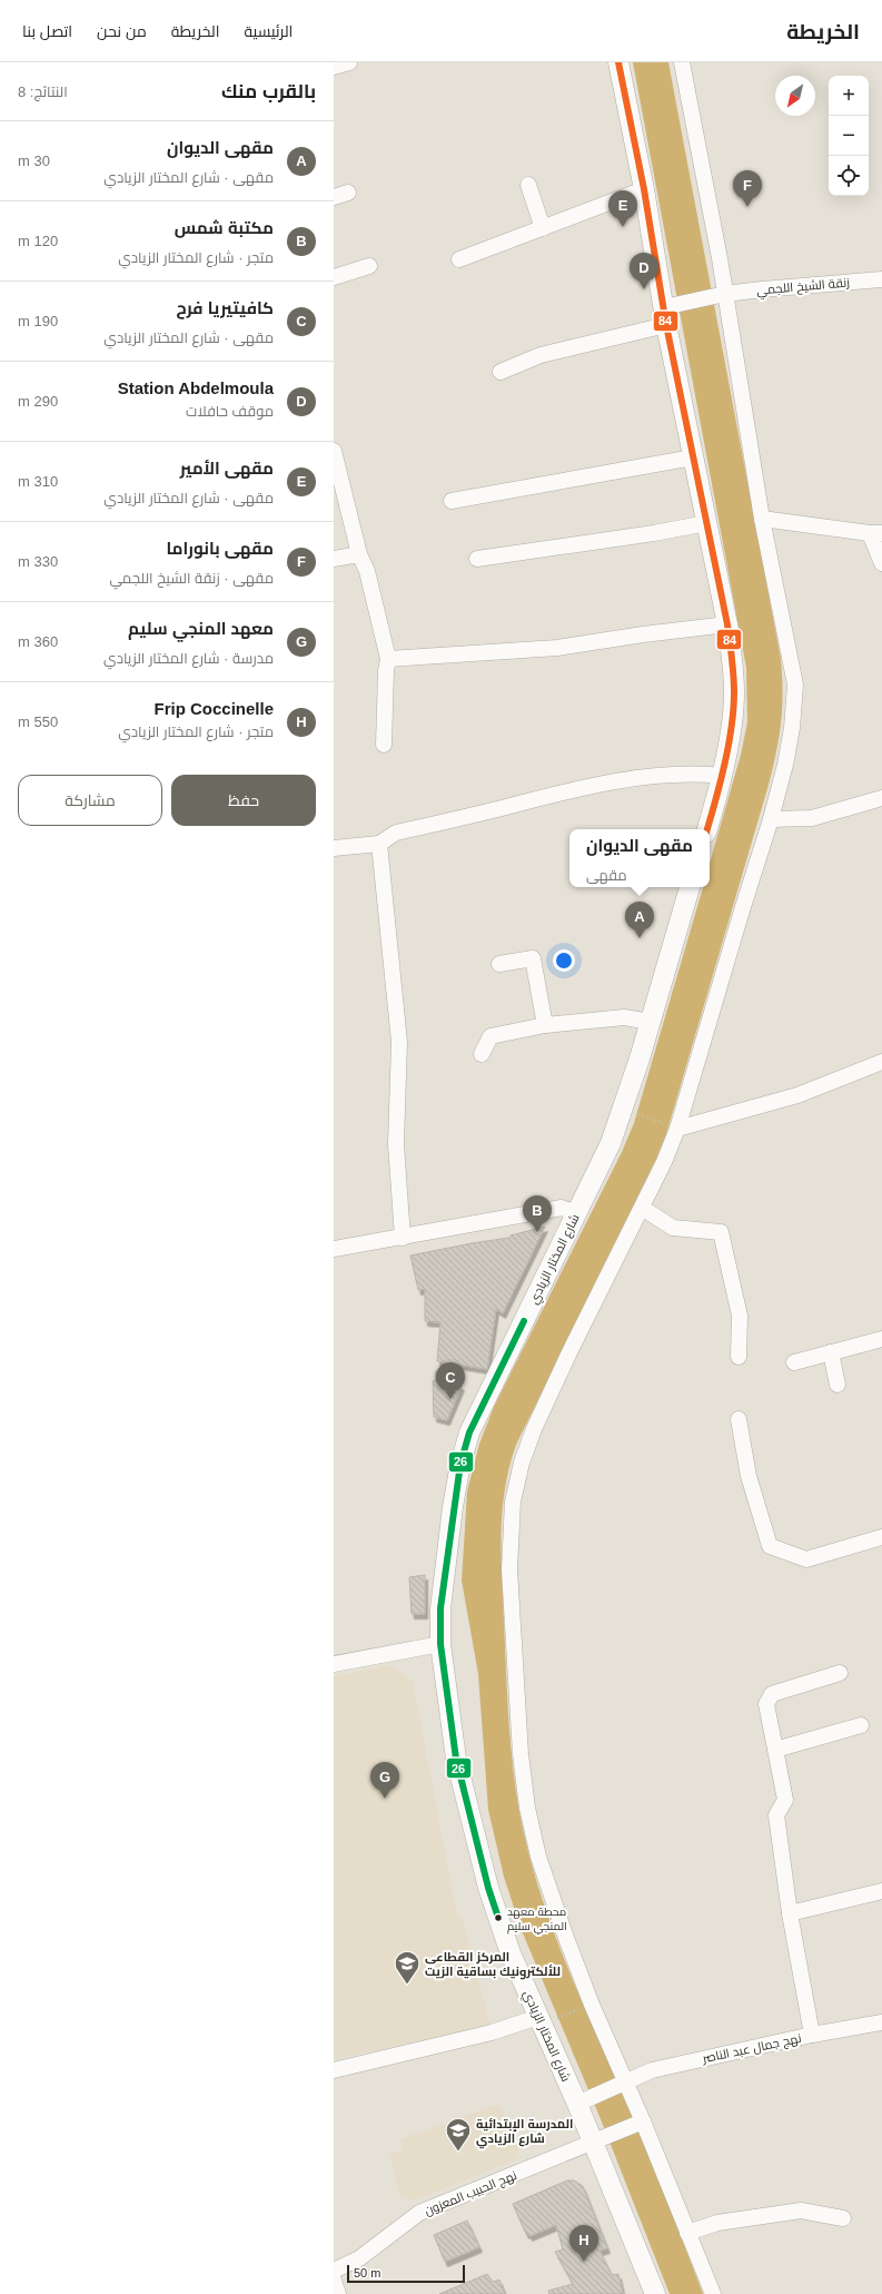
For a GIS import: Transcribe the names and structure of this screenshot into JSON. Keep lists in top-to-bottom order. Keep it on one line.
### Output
{"streets":{"main road":["شارع المختار الزيادي"],"street":["زنقة الشيخ اللجمي","نهج جمال عبد الناصر","نهج الحبيب المعزون"]},"crossings":[["شارع المختار الزيادي","نهج جمال عبد الناصر"],["شارع المختار الزيادي","نهج الحبيب المعزون"]],"places":{"other":["محطة معهد المنجي سليم"],"school or university":["المركز القطاعي للألكترونيك بساقية الزيت","المدرسة الإبتدائية شارع الزيادي"]},"lines":["transit line 84","transit line 26"],"scale_bar":"50 m","north":"bottom left","page":{"header":"الخريطة","nav":["الرئيسية","الخريطة","من نحن","اتصل بنا"],"heading":["بالقرب منك","النتائج: 8"],"map_buttons":["+","−"],"list":[{"mark":"A","name":"مقهى الديوان","note":"مقهى · شارع المختار الزيادي","value":"30 m"},{"mark":"B","name":"مكتبة شمس","note":"متجر · شارع المختار الزيادي","value":"120 m"},{"mark":"C","name":"كافيتيريا فرح","note":"مقهى · شارع المختار الزيادي","value":"190 m"},{"mark":"D","name":"Station Abdelmoula","note":"موقف حافلات","value":"290 m"},{"mark":"E","name":"مقهى الأمير","note":"مقهى · شارع المختار الزيادي","value":"310 m"},{"mark":"F","name":"مقهى بانوراما","note":"مقهى · زنقة الشيخ اللجمي","value":"330 m"},{"mark":"G","name":"معهد المنجي سليم","note":"مدرسة · شارع المختار الزيادي","value":"360 m"},{"mark":"H","name":"Frip Coccinelle","note":"متجر · شارع المختار الزيادي","value":"550 m"}],"pins":["F","E","D","A","B","C","G","H"],"buttons":["حفظ","مشاركة"],"popup":["مقهى الديوان","مقهى"],"scale":"50 m"}}
